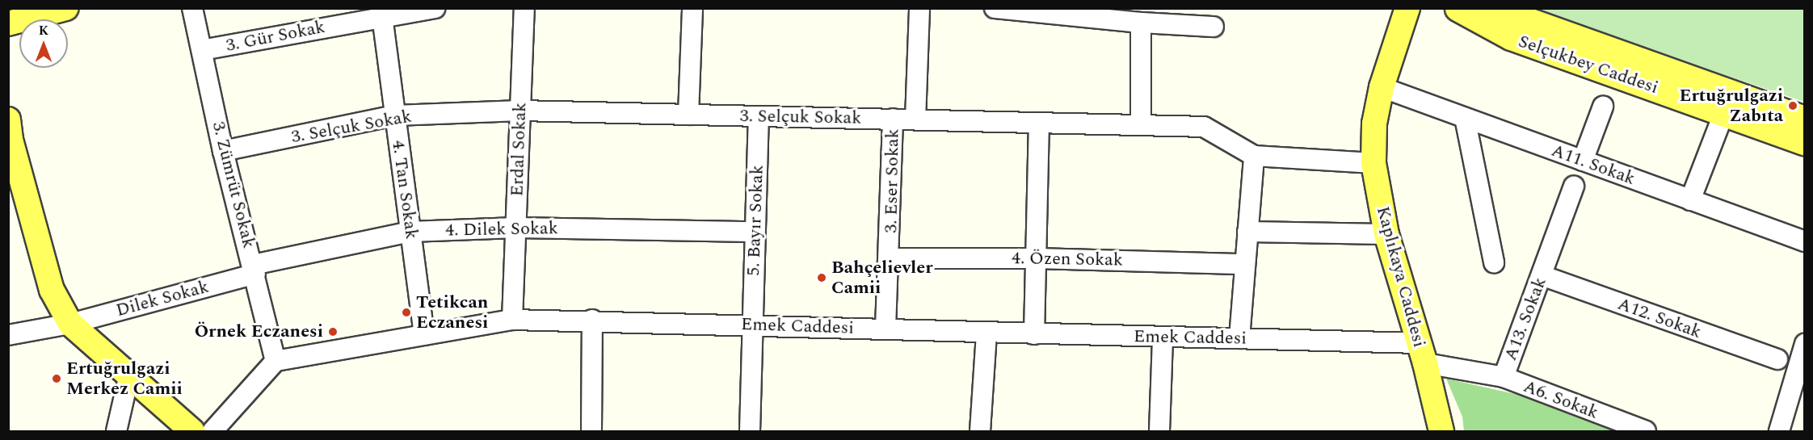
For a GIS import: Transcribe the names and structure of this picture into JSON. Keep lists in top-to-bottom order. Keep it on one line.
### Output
{"streets":{"main road":["Selçukbey Caddesi","Kaplıkaya Caddesi"],"street":["3. Gür Sokak","3. Selçuk Sokak","Erdal Sokak","A11. Sokak","3. Eser Sokak","3. Zümrüt Sokak","4. Tan Sokak","5. Bayır Sokak","4. Dilek Sokak","4. Özen Sokak","Dilek Sokak","A12. Sokak","A13. Sokak","Emek Caddesi","A6. Sokak"]},"crossings":[["3. Gür Sokak","3. Zümrüt Sokak"],["3. Gür Sokak","4. Tan Sokak"],["3. Selçuk Sokak","Erdal Sokak"],["3. Selçuk Sokak","3. Eser Sokak"],["3. Selçuk Sokak","3. Zümrüt Sokak"],["3. Selçuk Sokak","4. Tan Sokak"],["3. Selçuk Sokak","5. Bayır Sokak"],["3. Selçuk Sokak","Kaplıkaya Caddesi"],["Erdal Sokak","4. Dilek Sokak"],["Erdal Sokak","Emek Caddesi"],["A11. Sokak","Kaplıkaya Caddesi"],["3. Eser Sokak","4. Özen Sokak"],["3. Eser Sokak","Emek Caddesi"],["3. Zümrüt Sokak","4. Dilek Sokak"],["3. Zümrüt Sokak","Dilek Sokak"],["3. Zümrüt Sokak","Emek Caddesi"],["4. Tan Sokak","4. Dilek Sokak"],["4. Tan Sokak","Emek Caddesi"],["5. Bayır Sokak","4. Dilek Sokak"],["5. Bayır Sokak","Emek Caddesi"],["4. Dilek Sokak","Dilek Sokak"],["Kaplıkaya Caddesi","A13. Sokak"],["Kaplıkaya Caddesi","Emek Caddesi"],["A12. Sokak","A13. Sokak"],["A13. Sokak","Emek Caddesi"],["A13. Sokak","A6. Sokak"]],"places":["Ertuğrulgazi Zabıta","Bahçelievler Camii","Tetikcan Eczanesi","Örnek Eczanesi","Ertuğrulgazi Merkez Camii"],"north":"top"}
